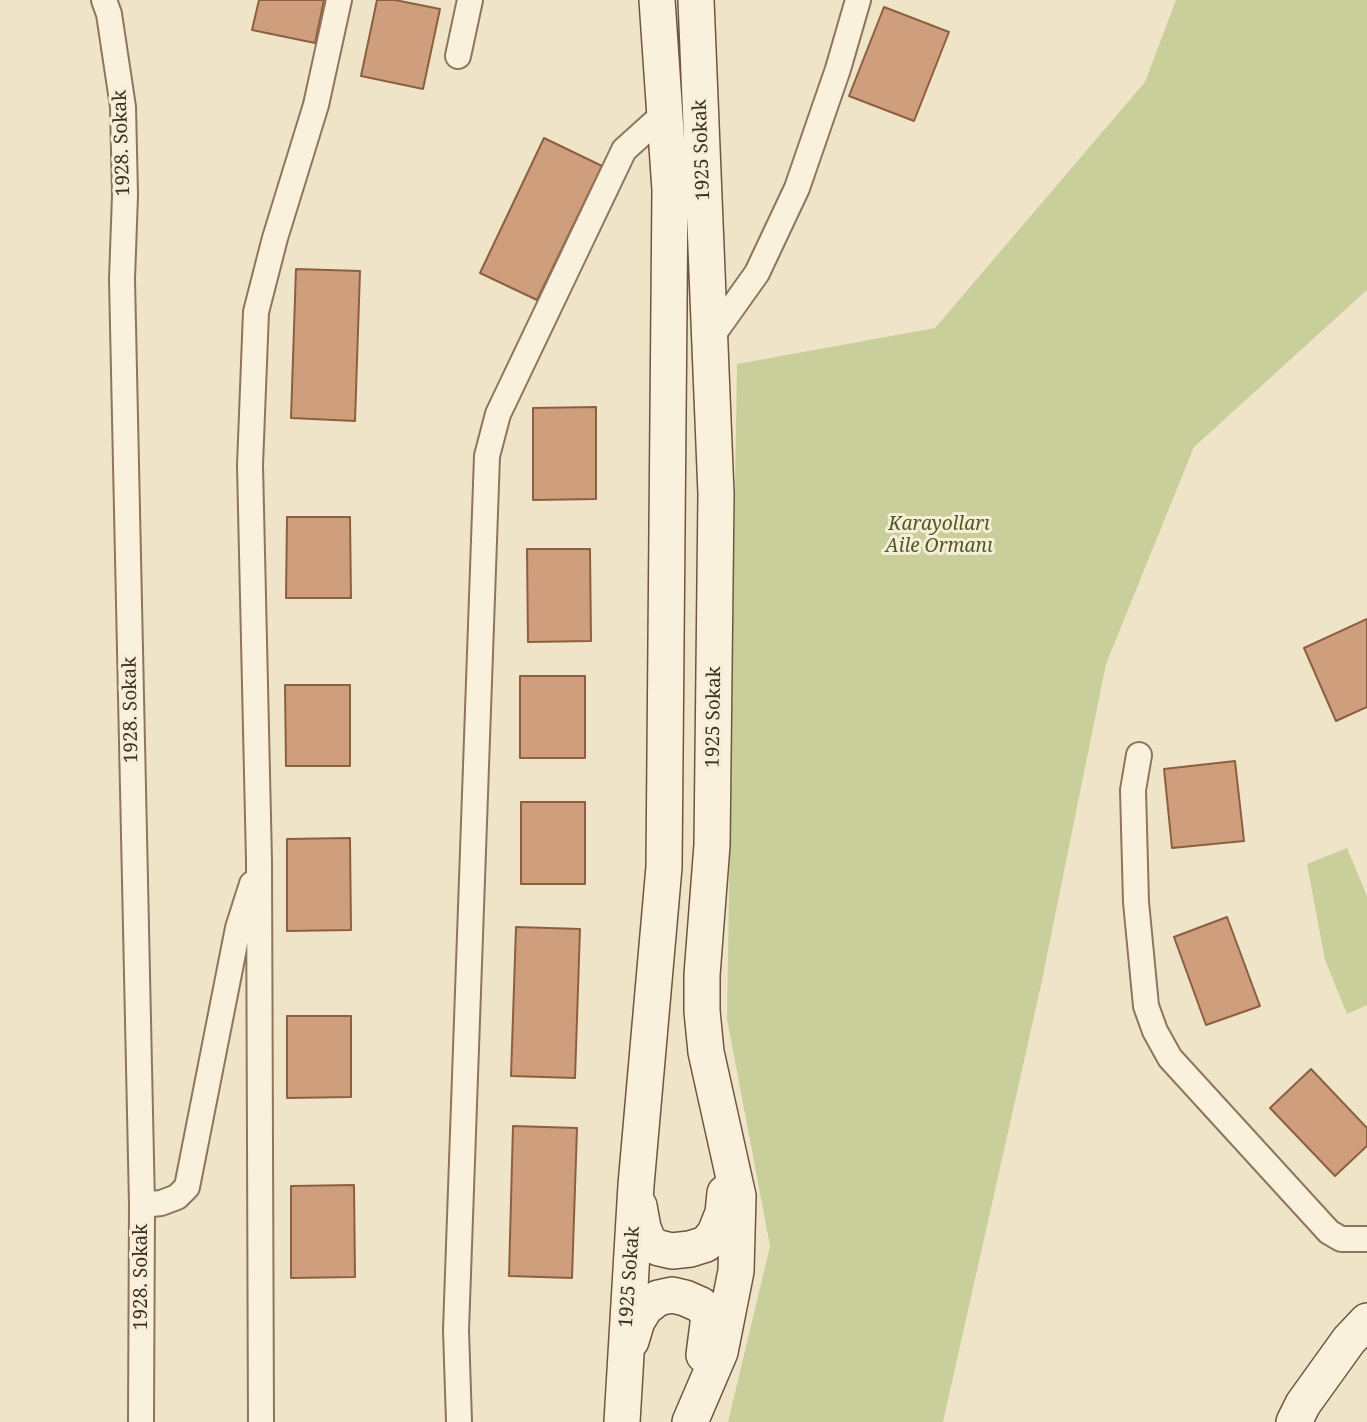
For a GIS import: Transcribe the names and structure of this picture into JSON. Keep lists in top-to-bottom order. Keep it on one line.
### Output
{"streets":{"main road":["1925 Sokak"],"street":["1928. Sokak"]},"parks":["Karayolları Aile Ormanı"]}
